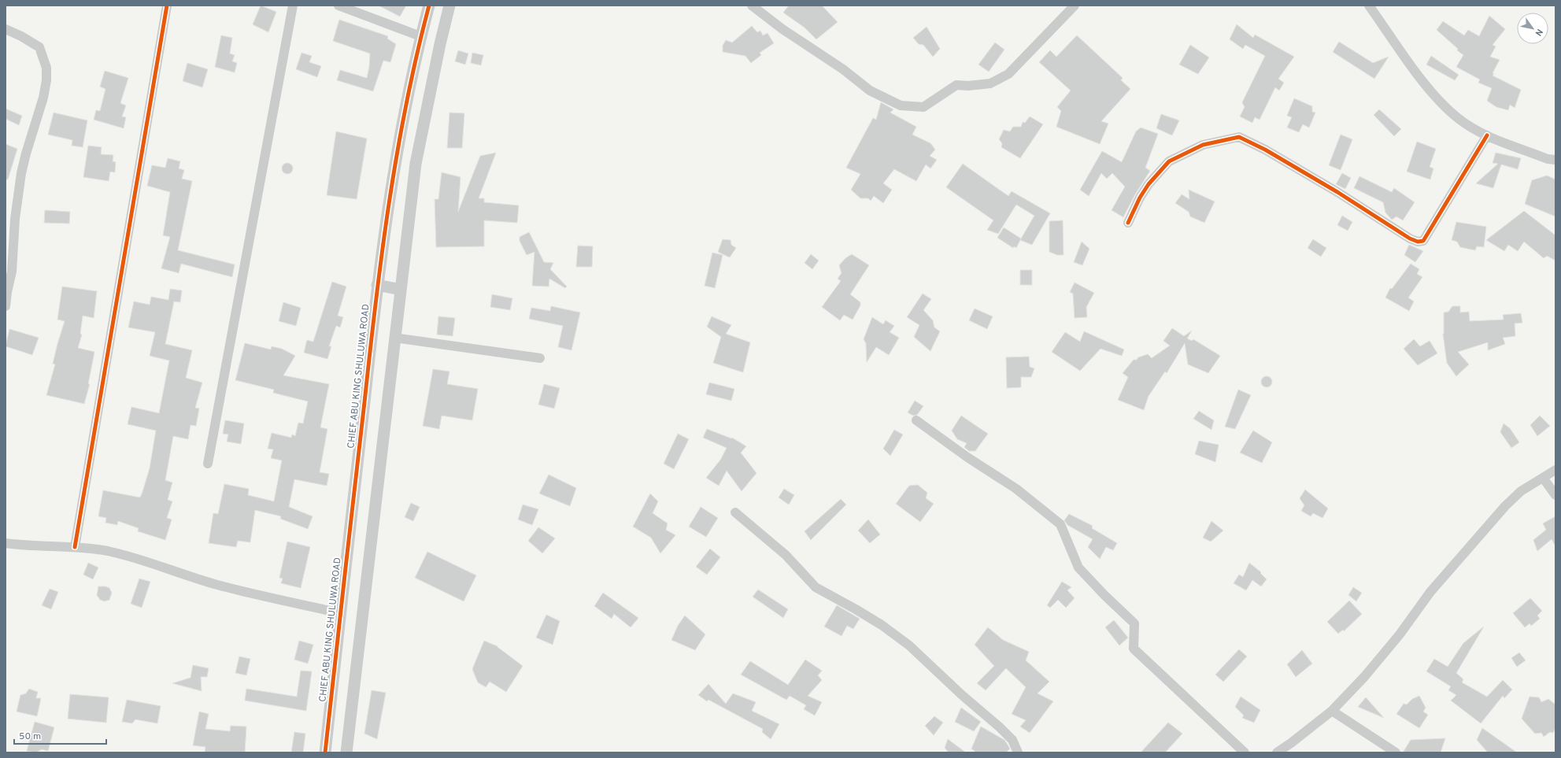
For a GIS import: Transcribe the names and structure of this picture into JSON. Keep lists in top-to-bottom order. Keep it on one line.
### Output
{"streets":{"street":["CHIEF ABU KING SHULUWA ROAD"]},"scale_bar":"50 m","north":"bottom right"}
